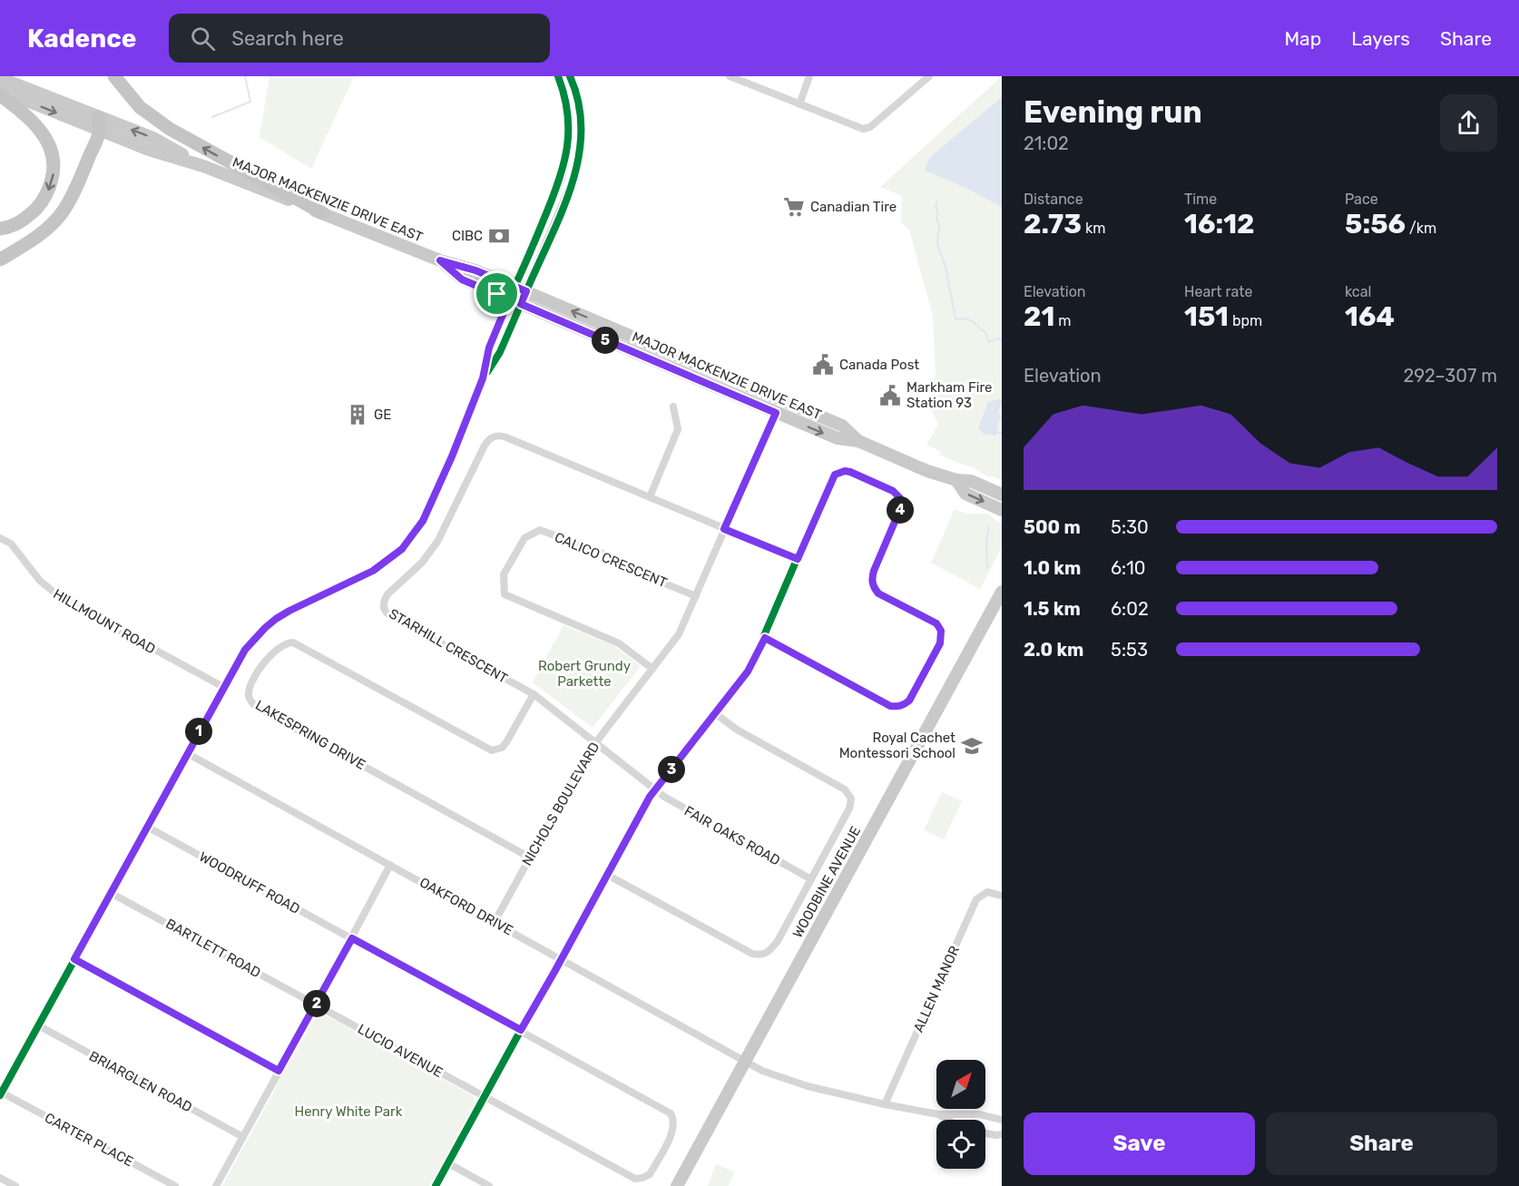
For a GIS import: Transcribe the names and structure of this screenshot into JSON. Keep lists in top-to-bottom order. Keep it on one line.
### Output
{"streets":{"main road":["MAJOR MACKENZIE DRIVE EAST","WOODBINE AVENUE"],"street":["CALICO CRESCENT","HILLMOUNT ROAD","STARHILL CRESCENT","LAKESPRING DRIVE","NICHOLS BOULEVARD","FAIR OAKS ROAD","WOODRUFF ROAD","OAKFORD DRIVE","BARTLETT ROAD","ALLEN MANOR","LUCIO AVENUE","BRIARGLEN ROAD","CARTER PLACE"]},"crossings":[["MAJOR MACKENZIE DRIVE EAST","NICHOLS BOULEVARD"],["CALICO CRESCENT","NICHOLS BOULEVARD"],["STARHILL CRESCENT","LAKESPRING DRIVE"],["STARHILL CRESCENT","NICHOLS BOULEVARD"],["STARHILL CRESCENT","FAIR OAKS ROAD"],["LAKESPRING DRIVE","NICHOLS BOULEVARD"],["NICHOLS BOULEVARD","OAKFORD DRIVE"],["WOODBINE AVENUE","OAKFORD DRIVE"],["WOODRUFF ROAD","LUCIO AVENUE"],["OAKFORD DRIVE","ALLEN MANOR"],["BARTLETT ROAD","LUCIO AVENUE"]],"parks":["Robert Grundy Parkette","Henry White Park"],"places":{"supermarket":["Canadian Tire"],"bank":["CIBC"],"public building":["Canada Post","Markham Fire Station 93"],"building":["GE"],"school or university":["Royal Cachet Montessori School"]},"north":"top right","page":{"header":"Kadence","search":"Search here","nav":["Map","Layers","Share"],"heading":["Evening run","21:02"],"stats":[["Distance","2.73 km"],["Time","16:12"],["Pace","5:56 /km"],["Elevation","21 m"],["Heart rate","151 bpm"],["kcal","164"]],"pins":["5","4","1","3","2"],"chart":["Elevation","292–307 m"],"list":[{"name":"500 m","note":"5:30"},{"name":"1.0 km","note":"6:10"},{"name":"1.5 km","note":"6:02"},{"name":"2.0 km","note":"5:53"}],"buttons":["Save","Share"]}}
